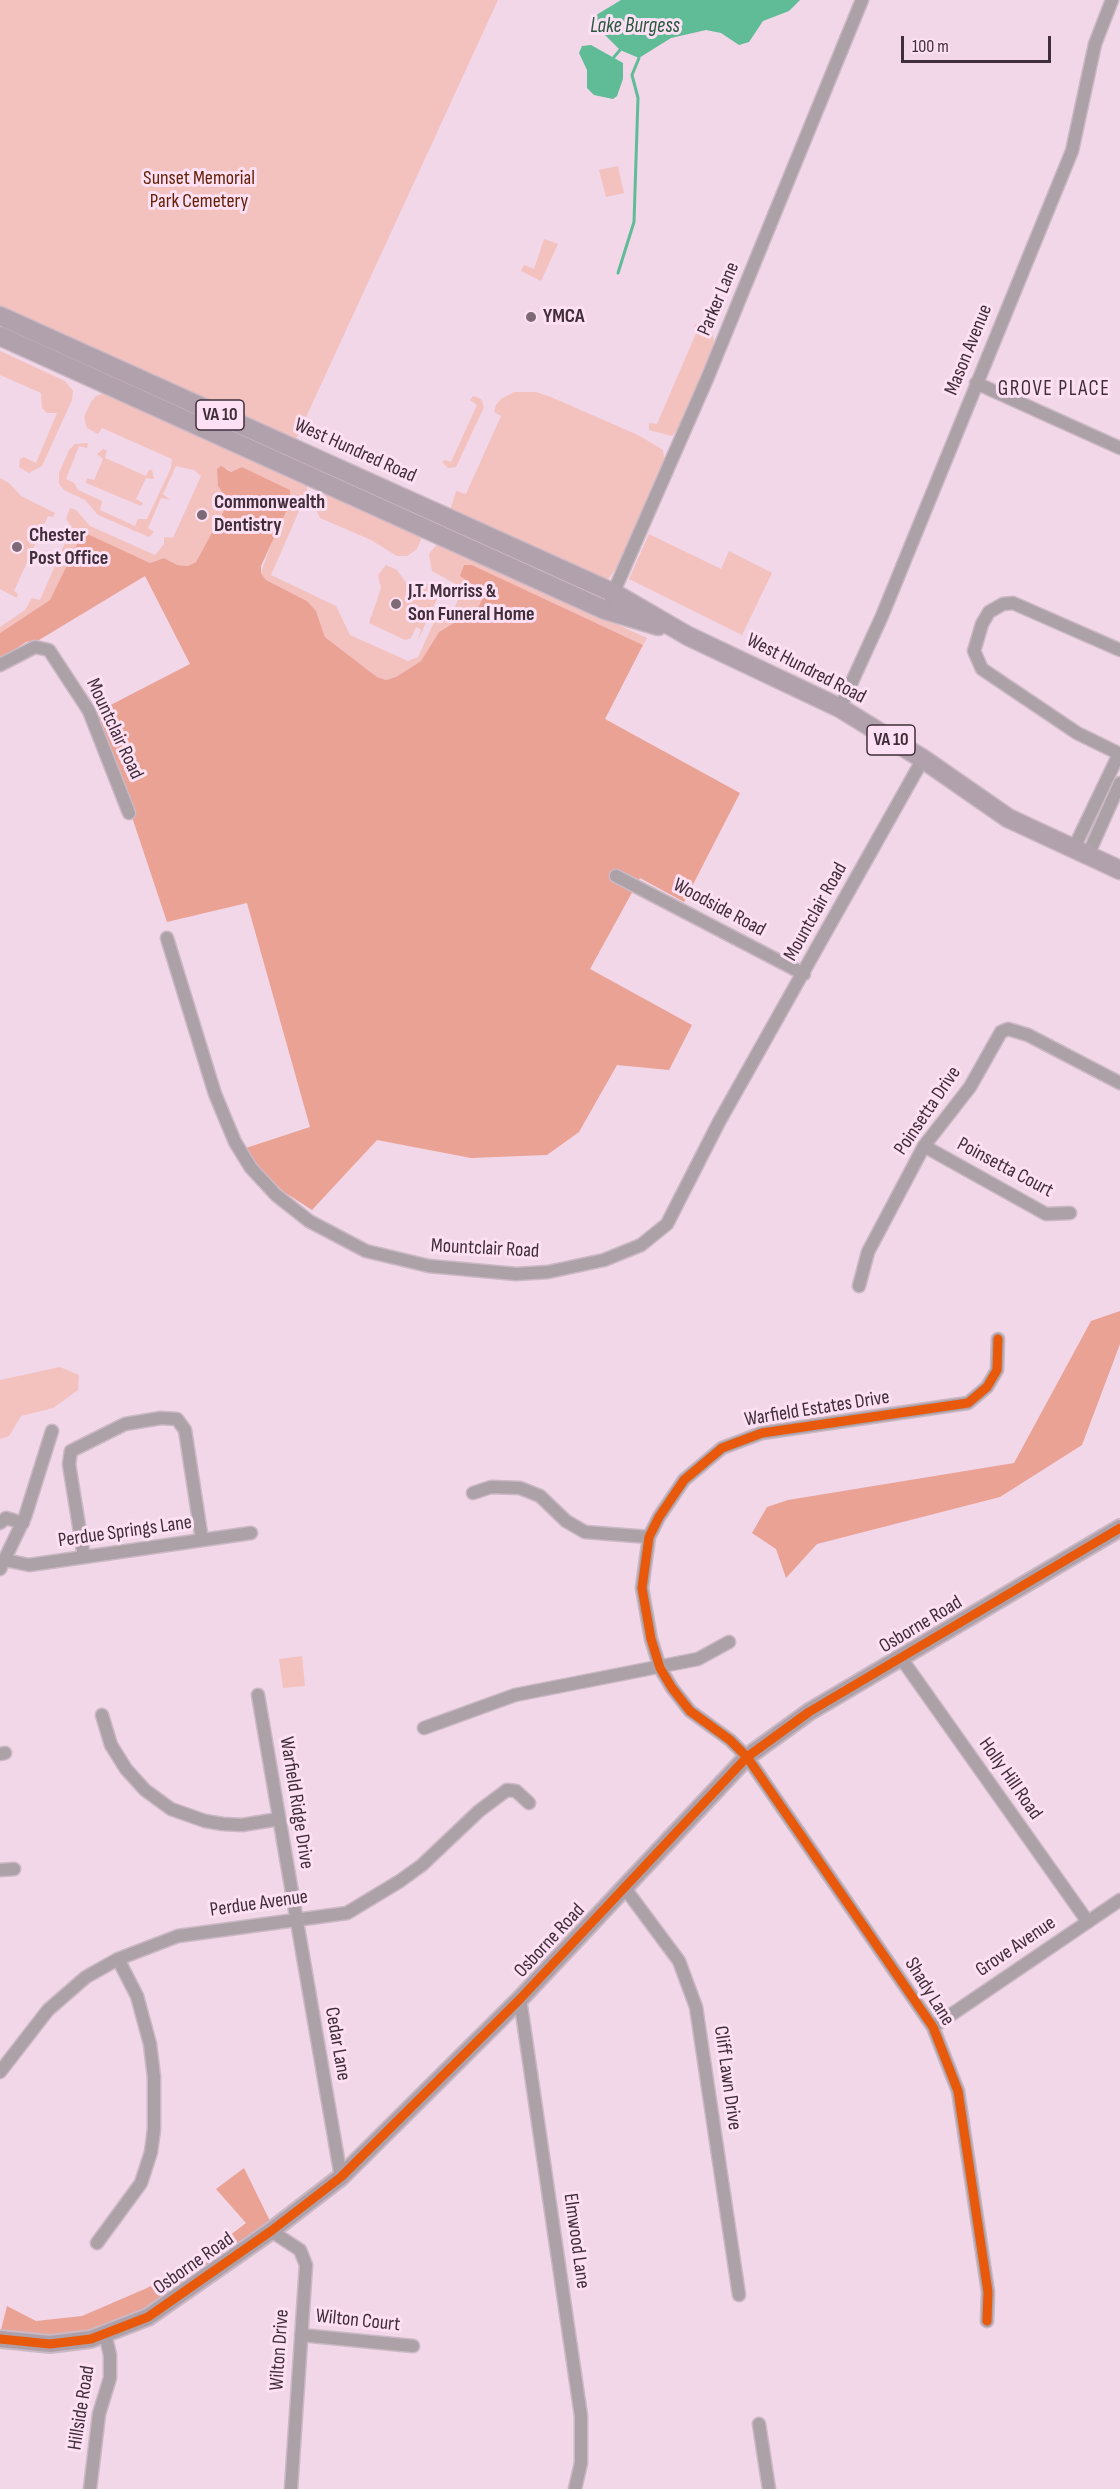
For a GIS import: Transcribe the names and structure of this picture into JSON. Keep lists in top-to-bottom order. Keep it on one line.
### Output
{"streets":{"main road":["VA 10","West Hundred Road"],"street":["Parker Lane","Mason Avenue","Mountclair Road","Woodside Road","Poinsetta Drive","Poinsetta Court","Warfield Estates Drive","Perdue Springs Lane","Osborne Road","Holly Hill Road","Warfield Ridge Drive","Perdue Avenue","Grove Avenue","Shady Lane","Cedar Lane","Cliff Lawn Drive","Elmwood Lane","Wilton Court","Wilton Drive","Hillside Road"]},"crossings":[["Parker Lane","West Hundred Road"],["Mason Avenue","West Hundred Road"],["West Hundred Road","Mountclair Road"],["Mountclair Road","Woodside Road"],["Poinsetta Drive","Poinsetta Court"],["Warfield Estates Drive","Osborne Road"],["Warfield Estates Drive","Shady Lane"],["Osborne Road","Holly Hill Road"],["Osborne Road","Shady Lane"],["Osborne Road","Cedar Lane"],["Osborne Road","Cliff Lawn Drive"],["Osborne Road","Elmwood Lane"],["Osborne Road","Wilton Drive"],["Osborne Road","Hillside Road"],["Holly Hill Road","Grove Avenue"],["Warfield Ridge Drive","Perdue Avenue"],["Warfield Ridge Drive","Cedar Lane"],["Perdue Avenue","Cedar Lane"],["Grove Avenue","Shady Lane"],["Wilton Court","Wilton Drive"]],"districts":["GROVE PLACE"],"water":["Lake Burgess"],"parks":["Sunset Memorial Park Cemetery"],"places":["YMCA","Commonwealth Dentistry","Chester Post Office","J.T. Morriss & Son Funeral Home"],"scale_bar":"100 m"}
